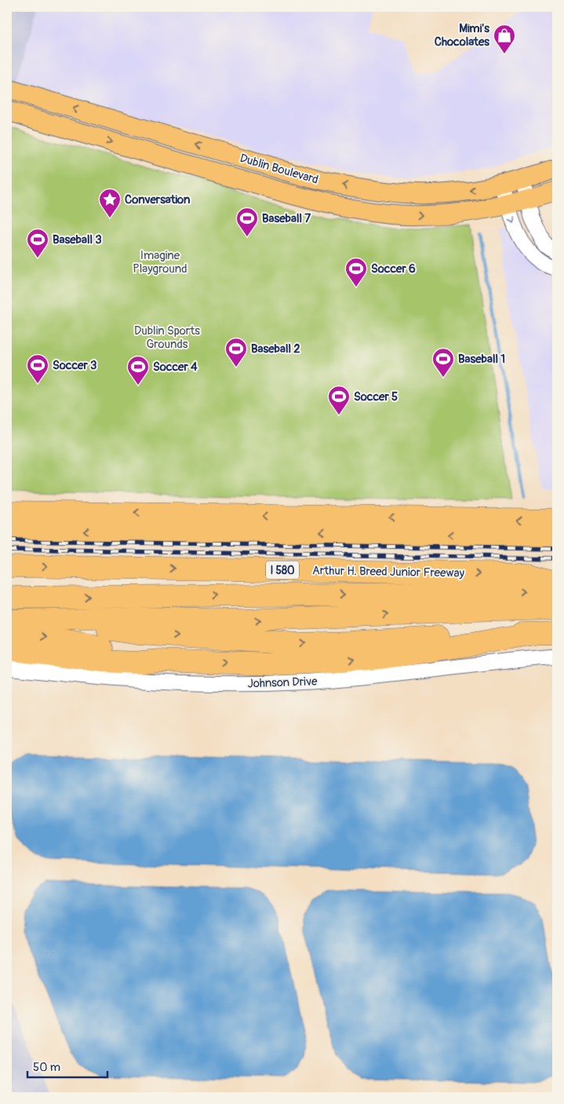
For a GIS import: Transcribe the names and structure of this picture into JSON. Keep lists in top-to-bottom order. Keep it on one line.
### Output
{"streets":{"highway":["I 580","Arthur H. Breed Junior Freeway"],"main road":["Dublin Boulevard"],"street":["Johnson Drive"]},"parks":["Imagine Playground","Dublin Sports Grounds"],"places":{"shop":["Mimi's Chocolates"],"place":["Conversation"],"sports":["Baseball 7","Baseball 3","Soccer 6","Baseball 2","Baseball 1","Soccer 3","Soccer 4","Soccer 5"]},"scale_bar":"50 m"}
